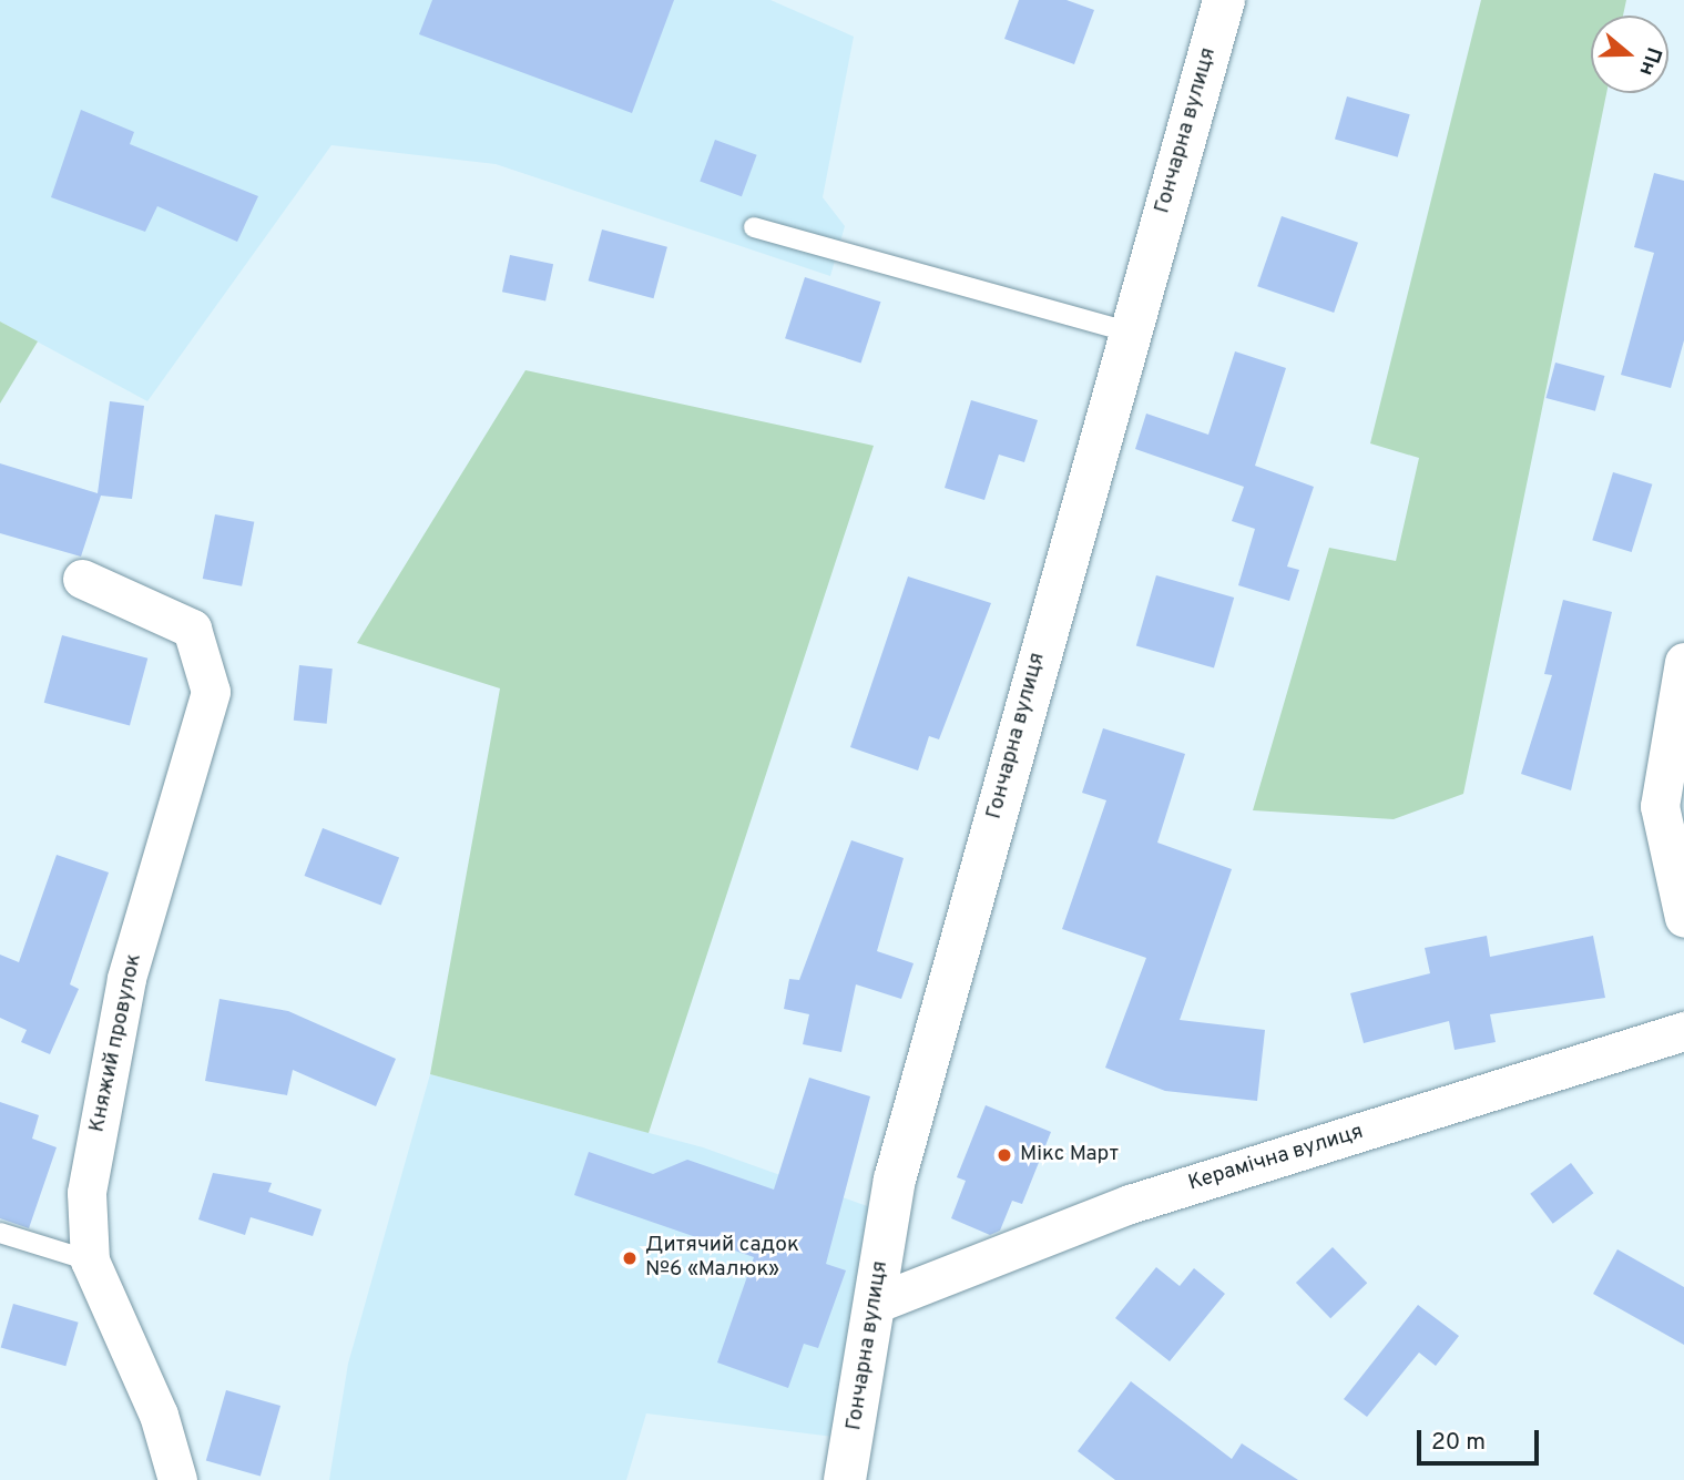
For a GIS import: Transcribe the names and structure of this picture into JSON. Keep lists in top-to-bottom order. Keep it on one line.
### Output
{"streets":{"street":["Гончарна вулиця","Княжий провулок","Керамічна вулиця"]},"crossings":[["Гончарна вулиця","Керамічна вулиця"]],"places":["Мікс Март","Дитячий садок №6 «Малюк»"],"scale_bar":"20 m","north":"right"}
